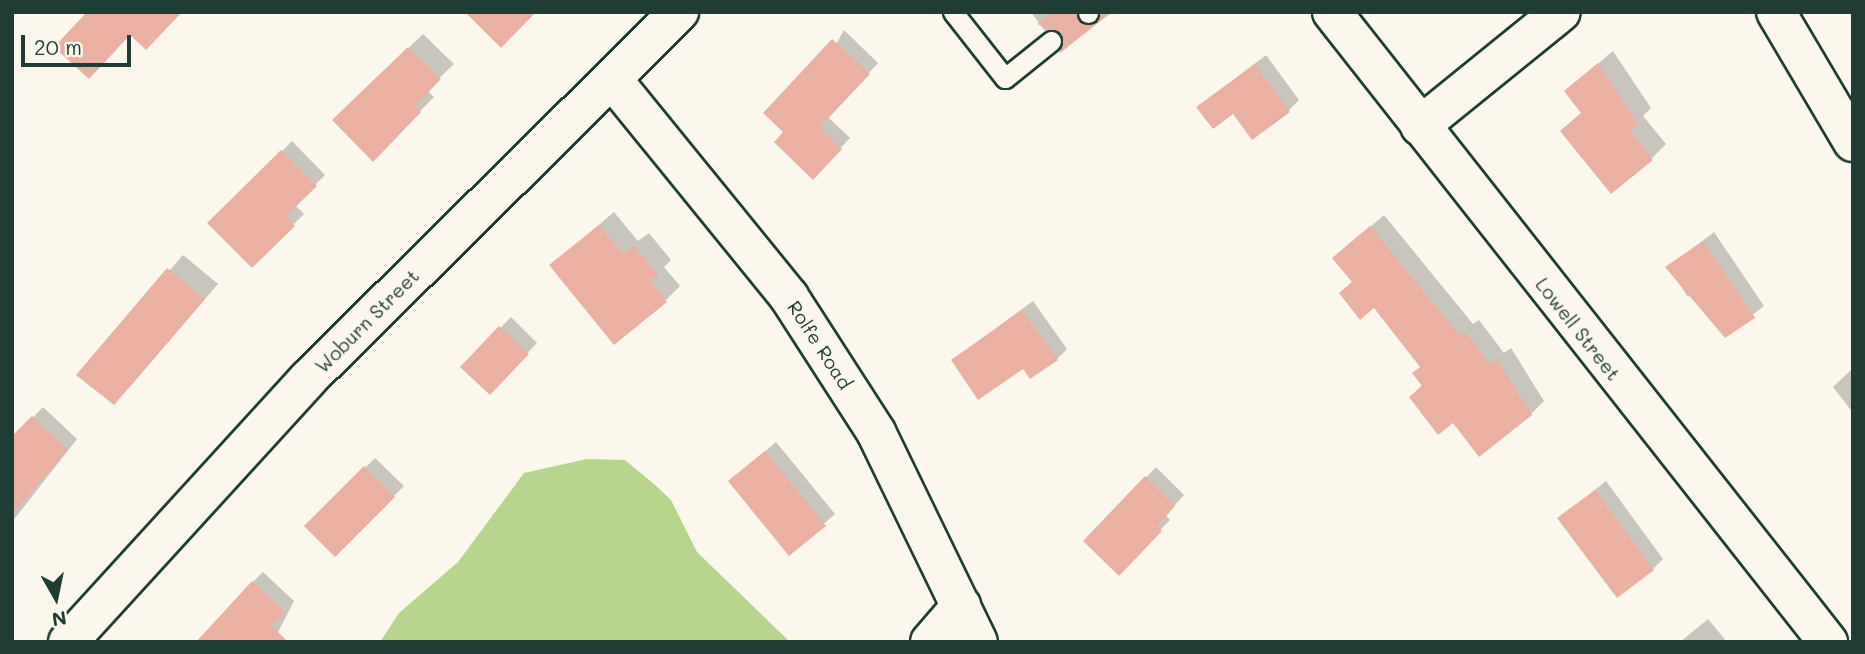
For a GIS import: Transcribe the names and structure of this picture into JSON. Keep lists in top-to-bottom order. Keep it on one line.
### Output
{"streets":{"main road":["Woburn Street","Lowell Street","Rolfe Road"]},"crossings":[["Woburn Street","Rolfe Road"]],"scale_bar":"20 m","north":"bottom"}
